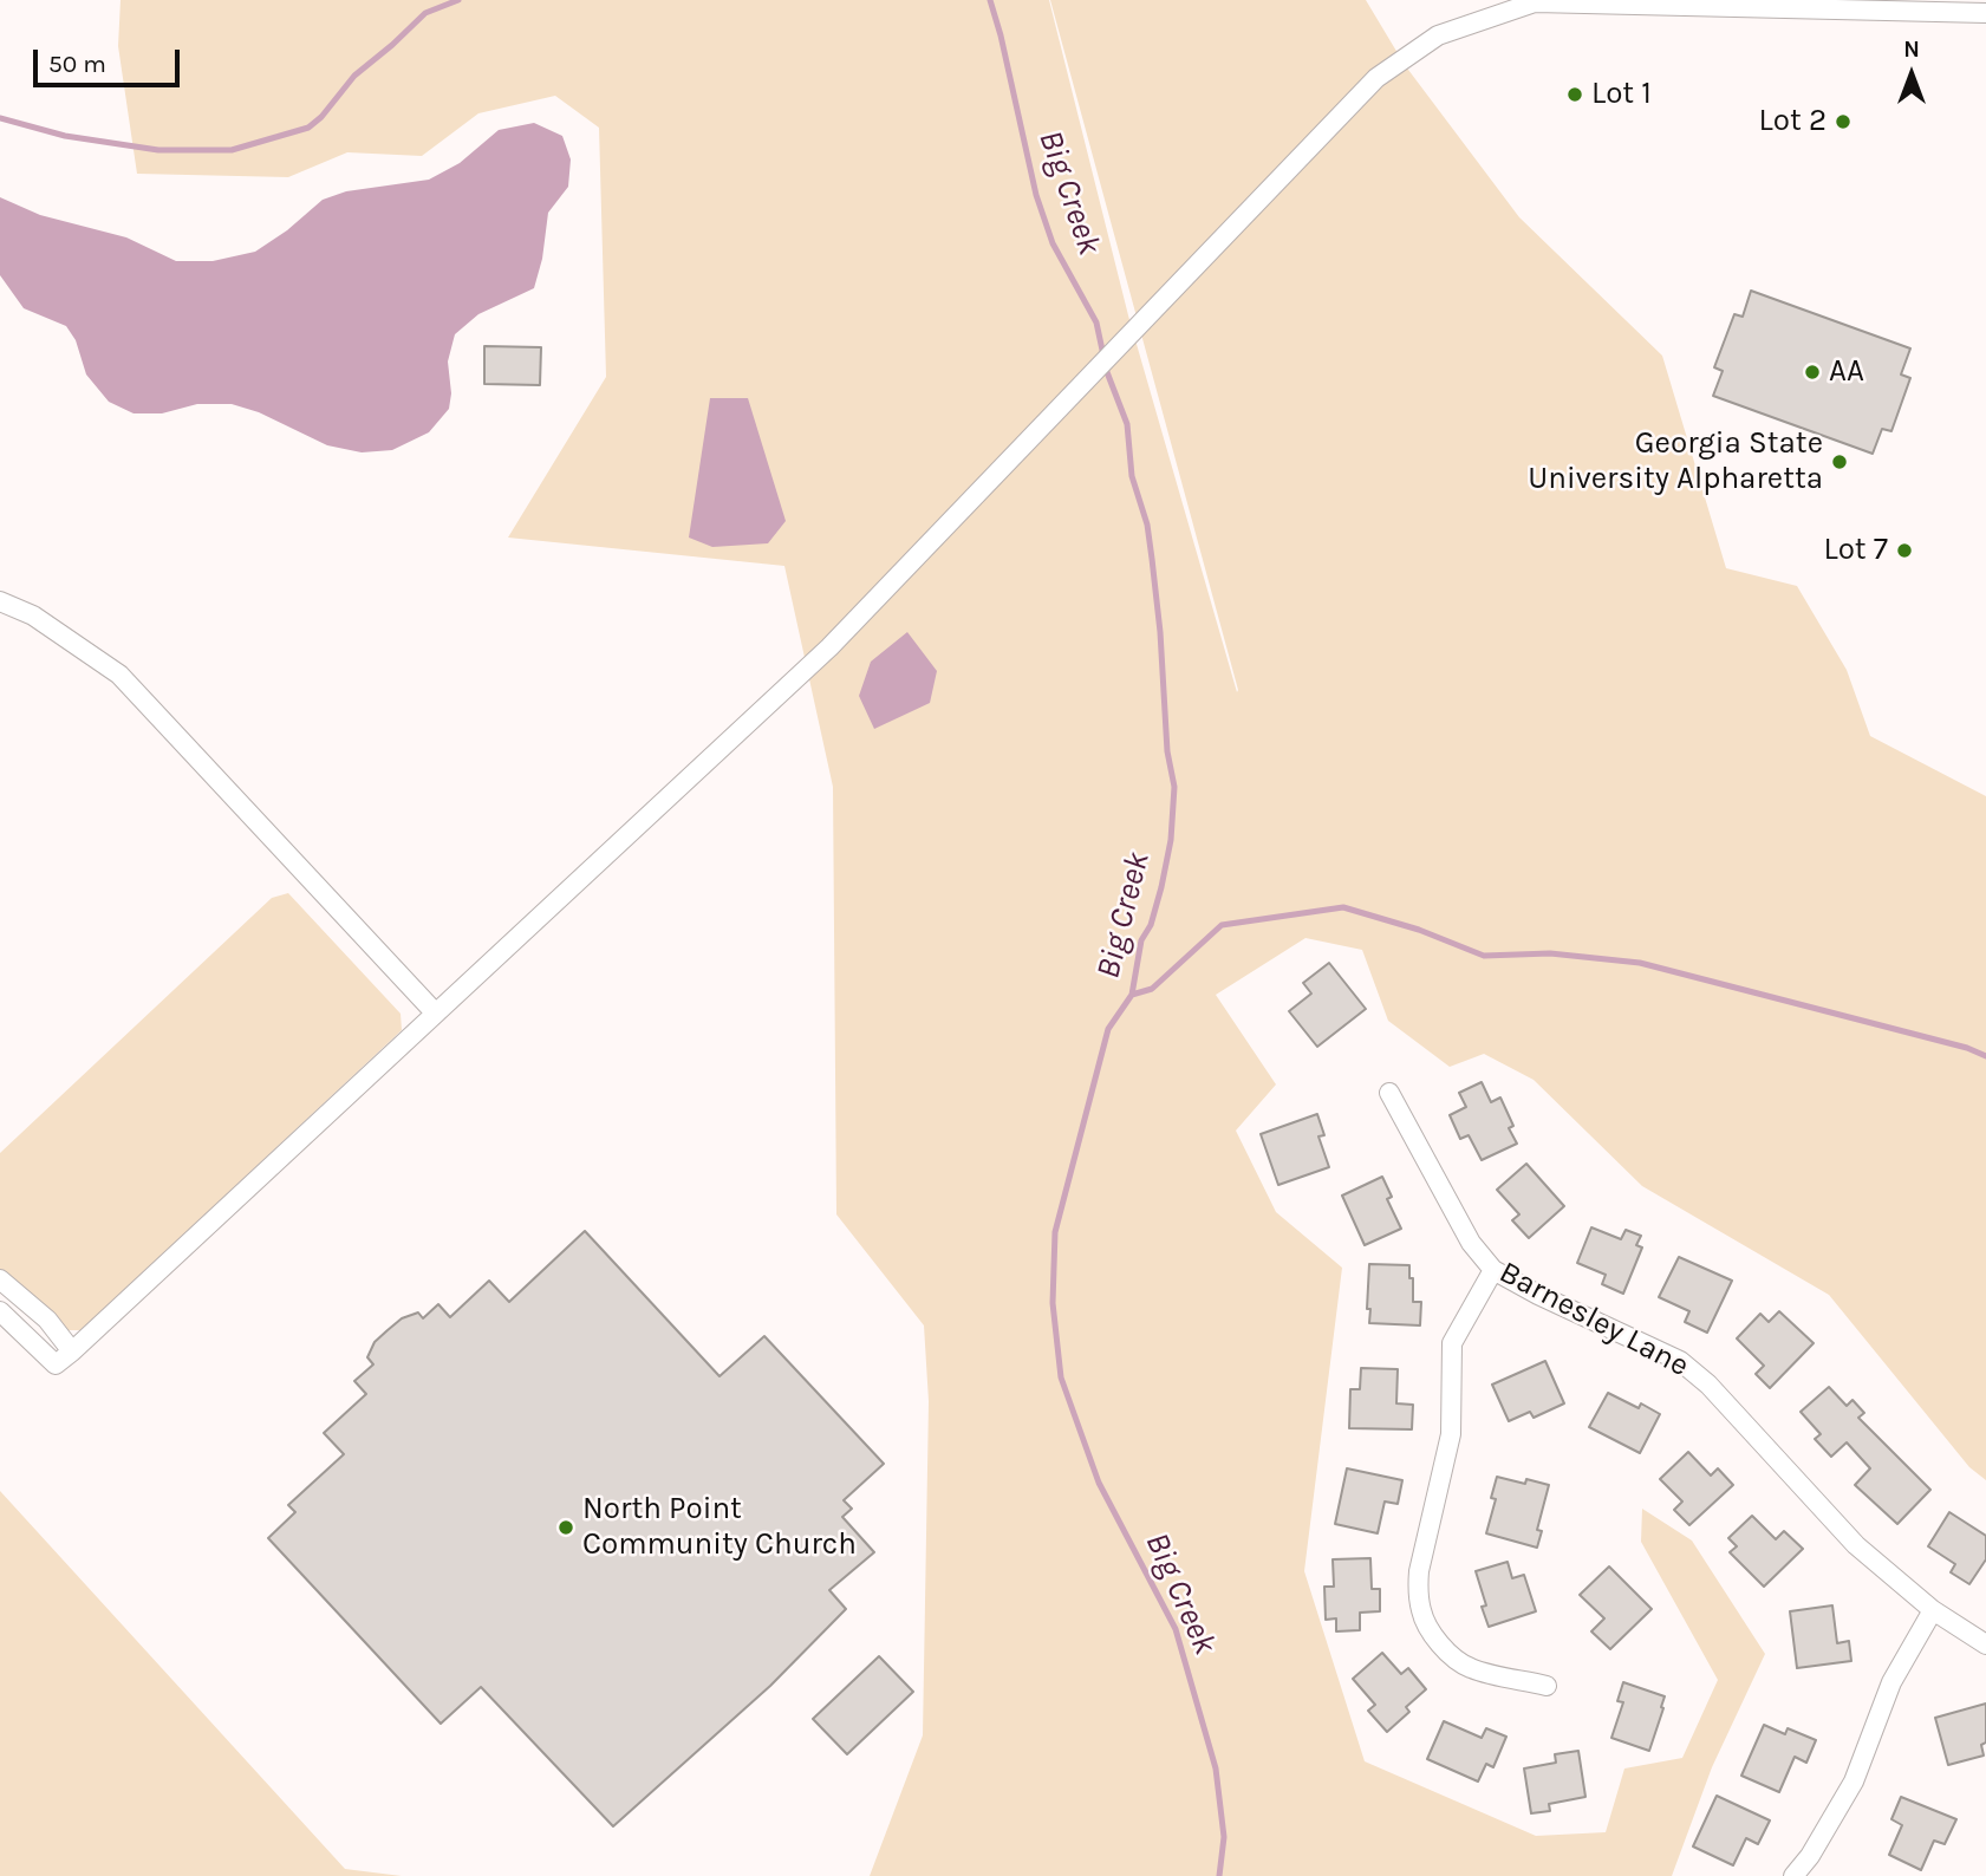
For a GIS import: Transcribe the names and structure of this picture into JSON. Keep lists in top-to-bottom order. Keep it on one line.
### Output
{"streets":{"street":["Barnesley Lane"]},"water":["Big Creek"],"places":["Lot 1","Lot 2","AA","Georgia State University Alpharetta","Lot 7","North Point Community Church"],"scale_bar":"50 m","north":"top"}
